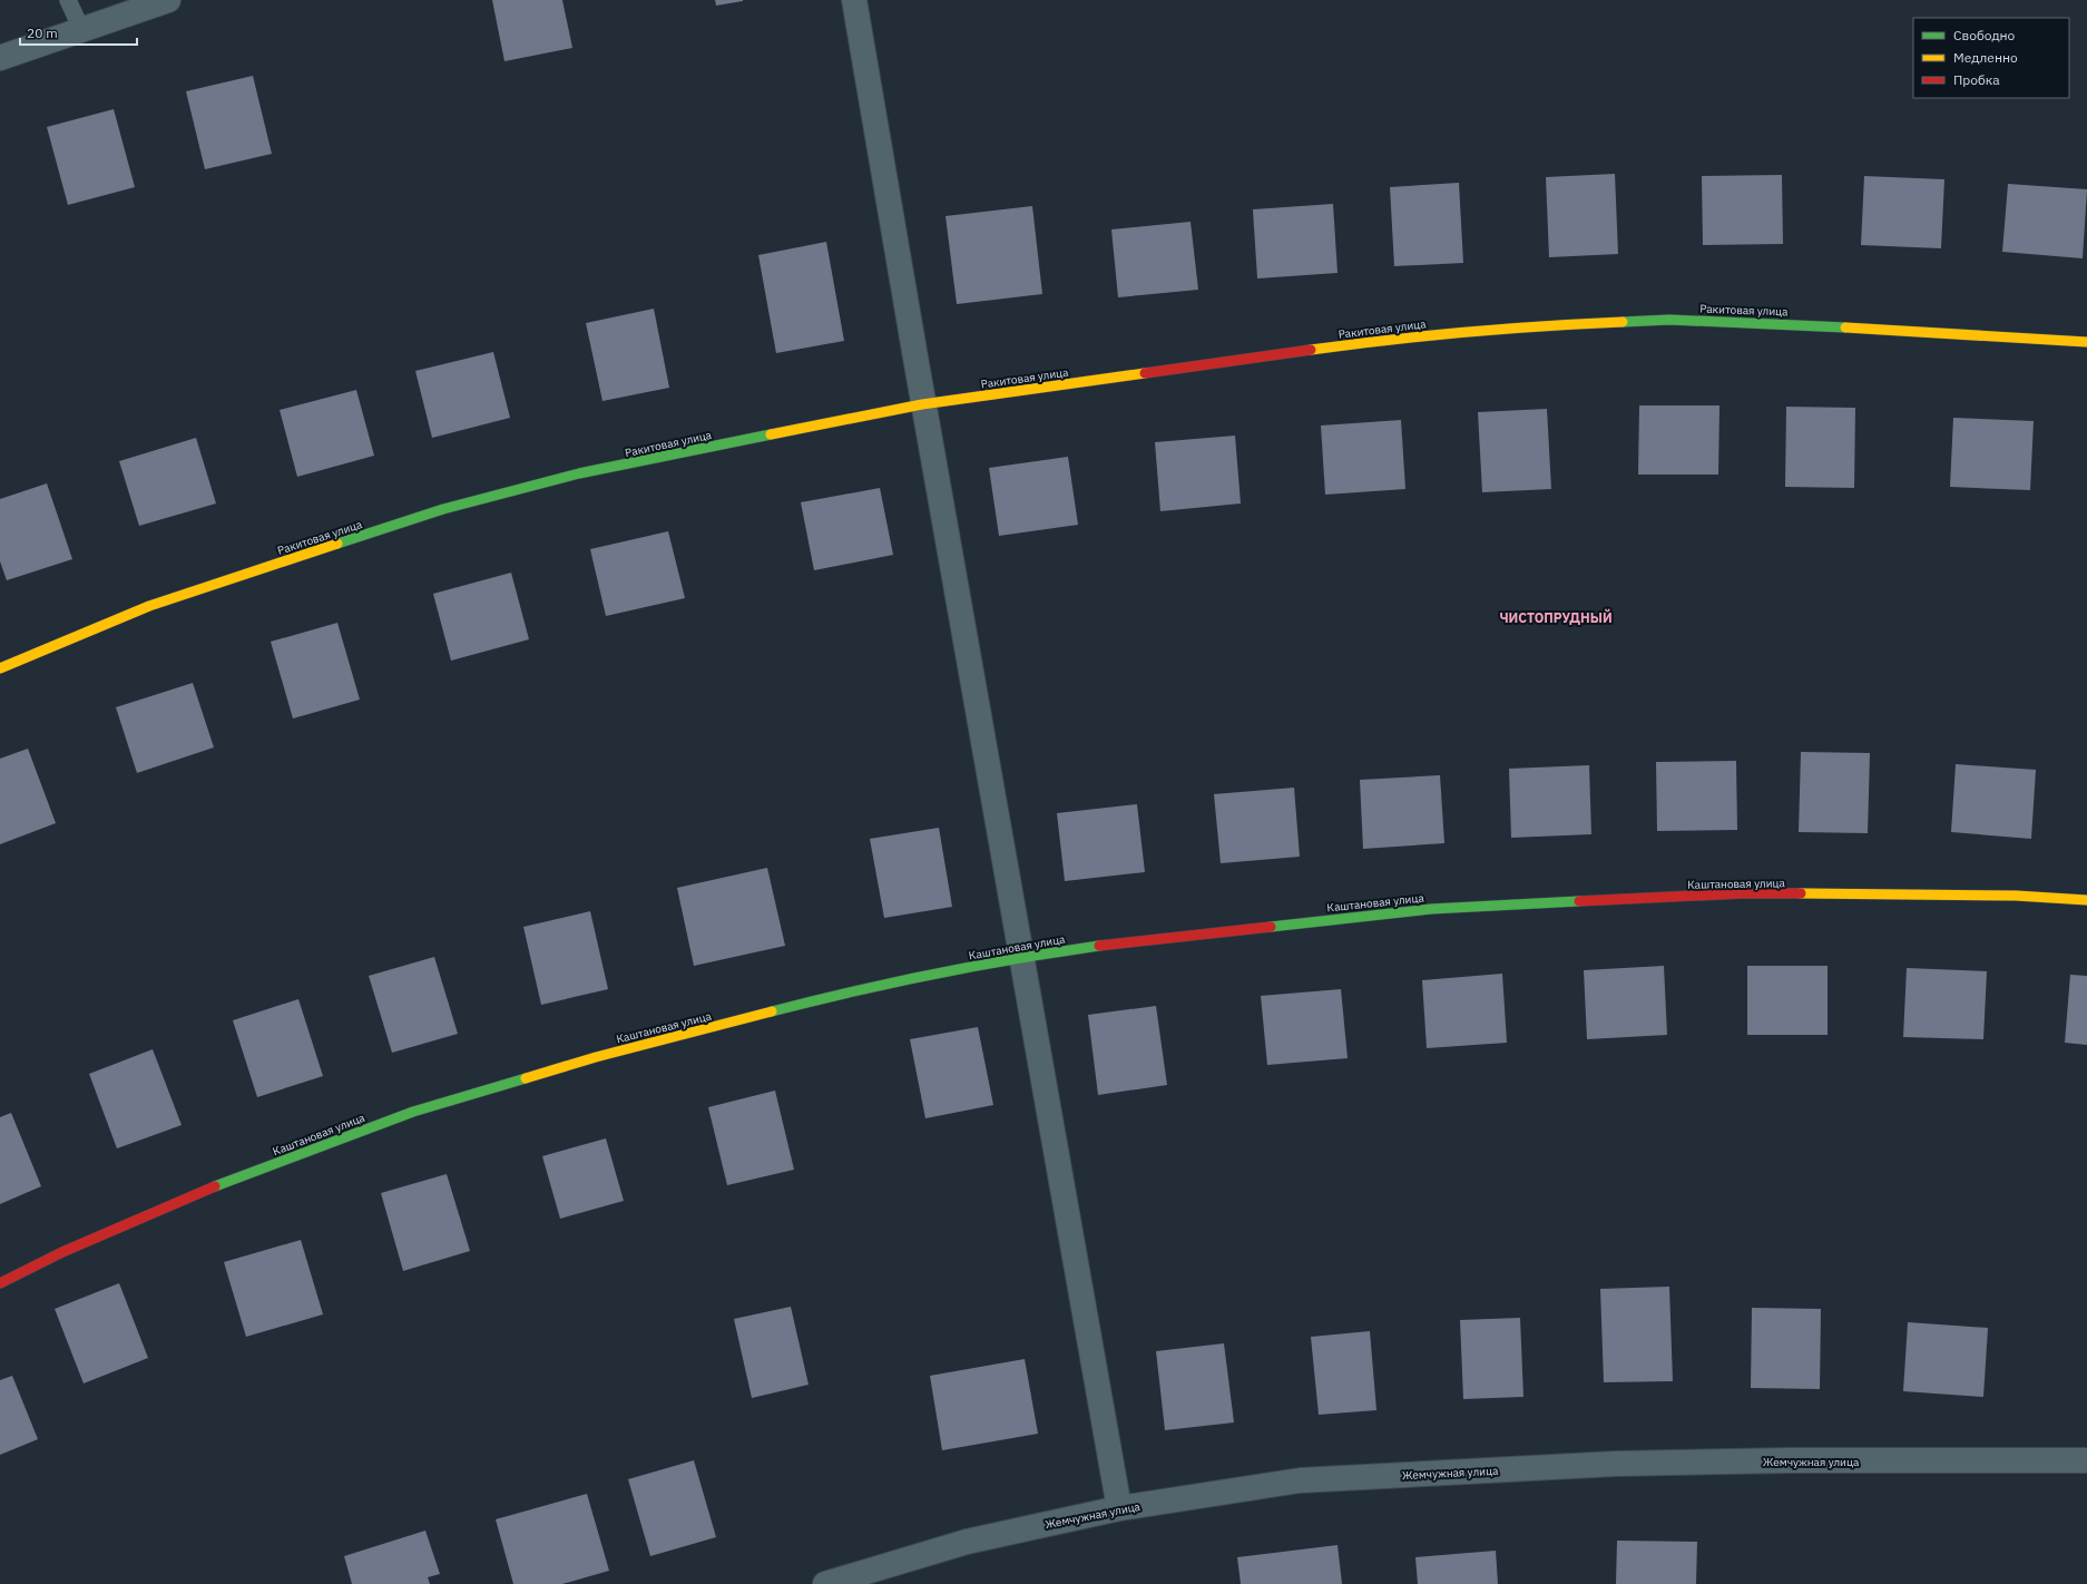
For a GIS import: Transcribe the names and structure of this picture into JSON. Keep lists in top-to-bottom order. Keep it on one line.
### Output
{"streets":{"street":["Ракитовая улица","Каштановая улица","Жемчужная улица"]},"districts":["ЧИСТОПРУДНЫЙ"],"legend":["Свободно","Медленно","Пробка"],"scale_bar":"20 m"}
